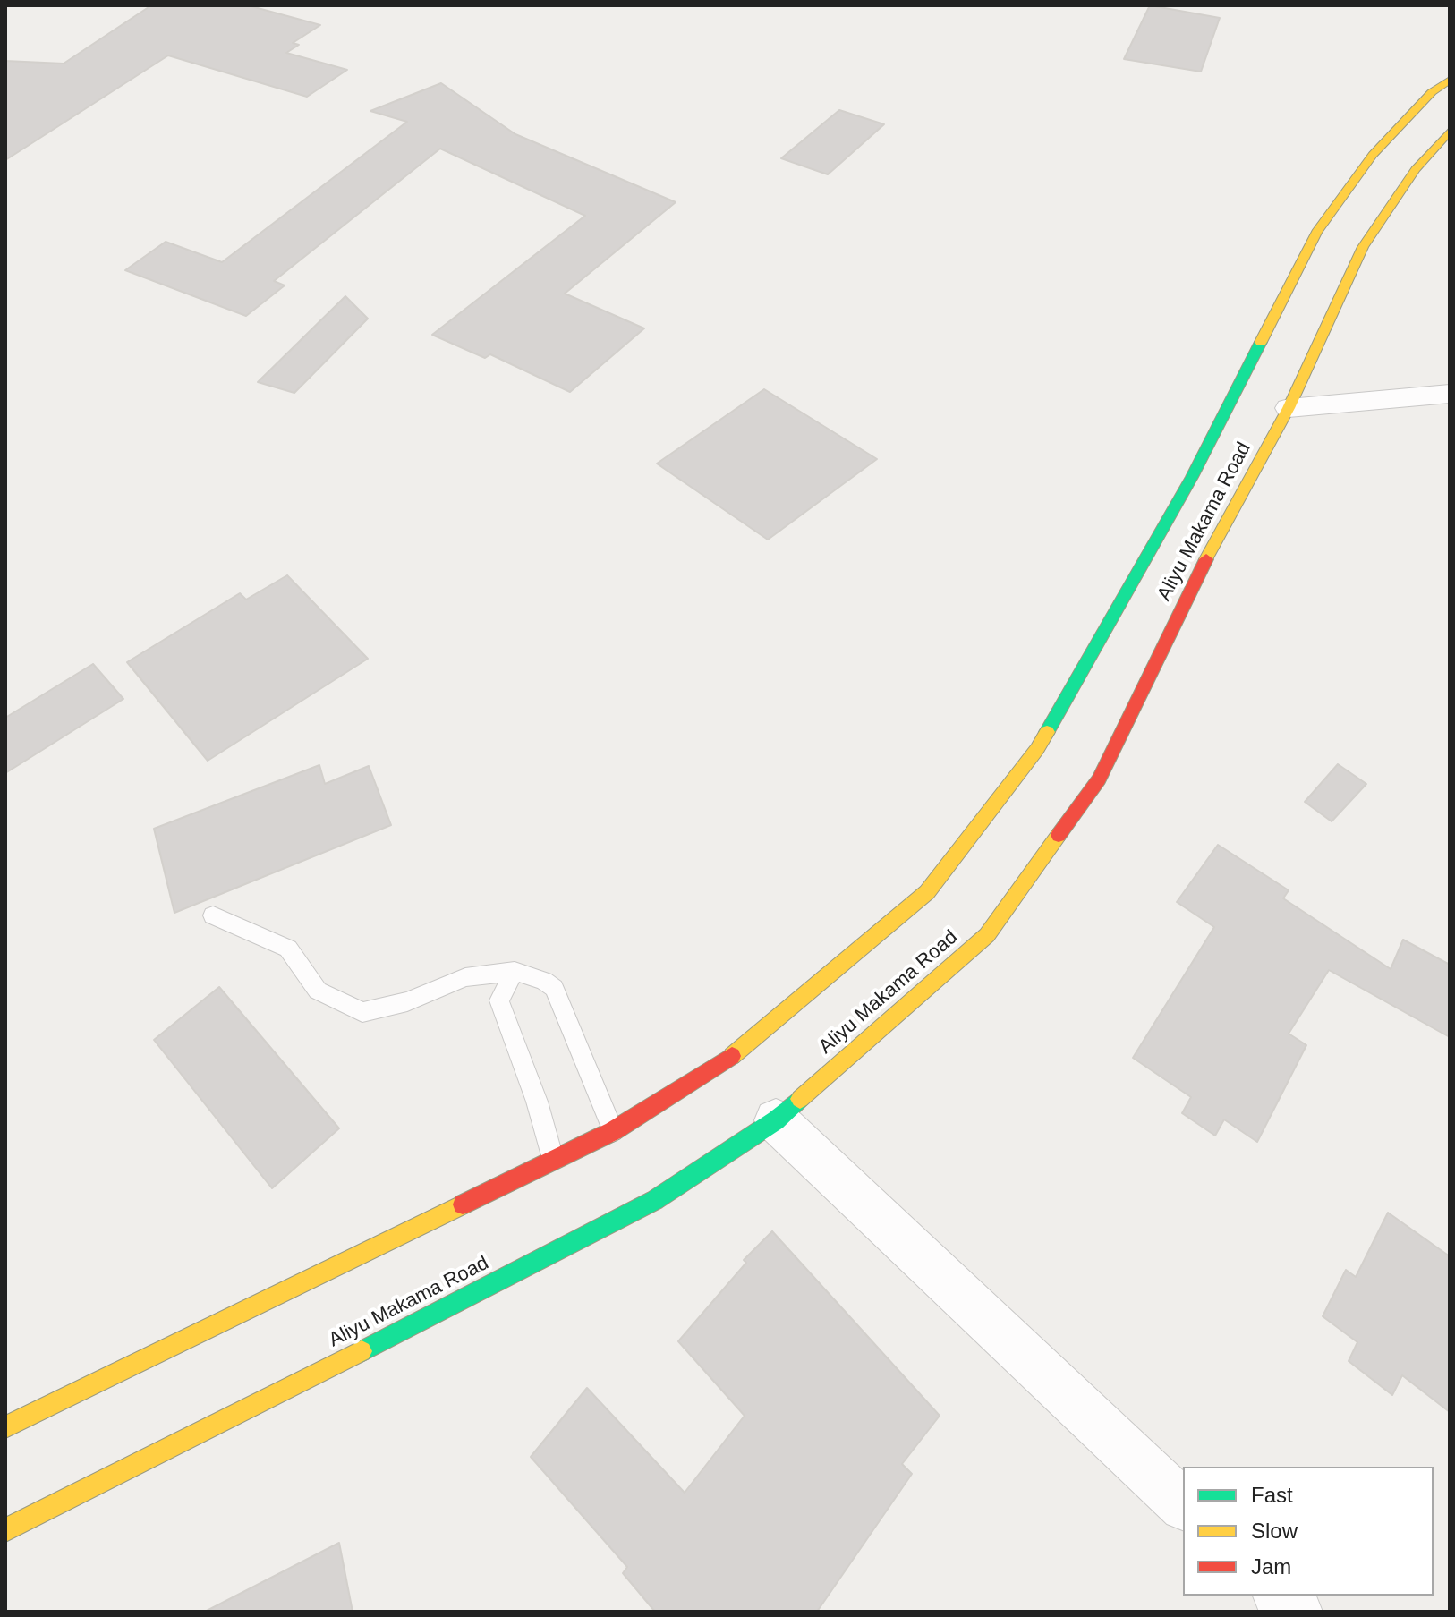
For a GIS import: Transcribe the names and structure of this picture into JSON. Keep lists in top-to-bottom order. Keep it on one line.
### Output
{"streets":{"street":["Aliyu Makama Road"]},"legend":["Fast","Slow","Jam"]}
